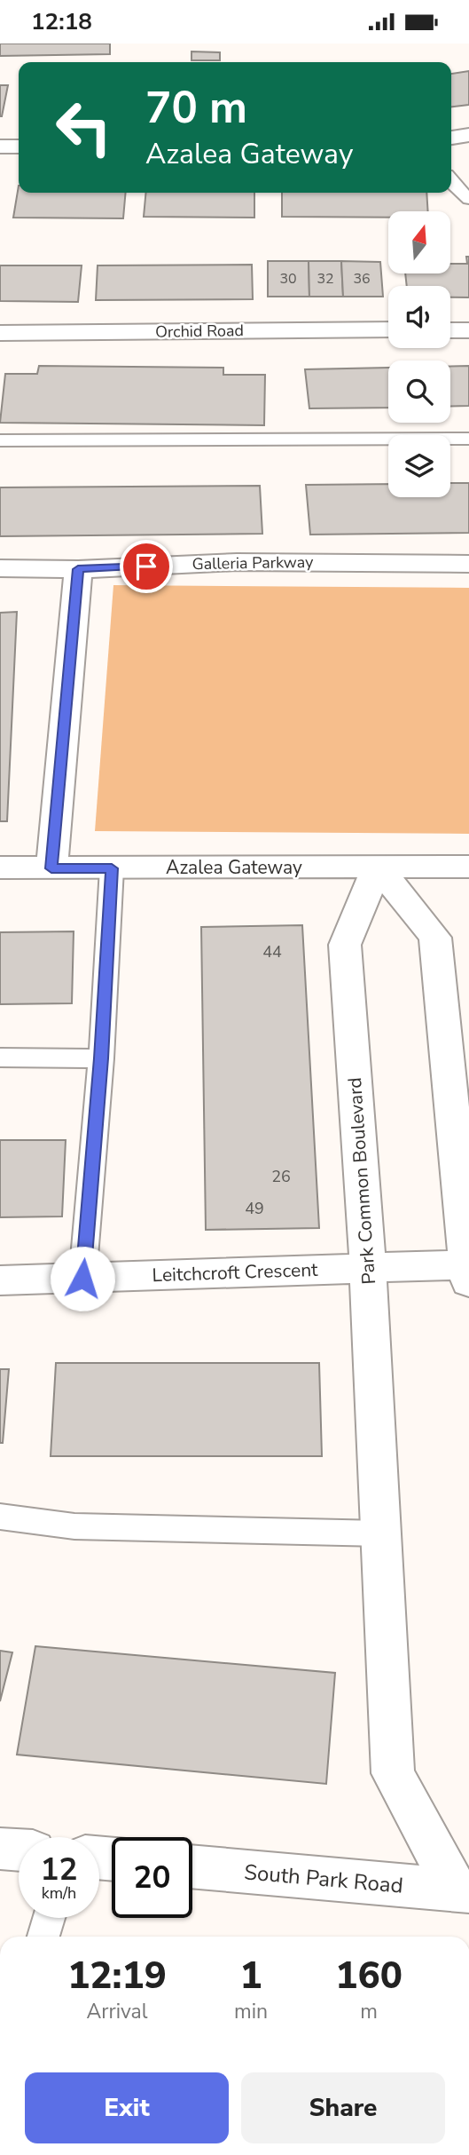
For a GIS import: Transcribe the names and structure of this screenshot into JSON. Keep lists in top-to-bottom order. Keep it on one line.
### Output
{"streets":{"street":["Orchid Road","Galleria Parkway","Azalea Gateway","Park Common Boulevard","Leitchcroft Crescent","South Park Road"]},"crossings":[["Azalea Gateway","Park Common Boulevard"],["Park Common Boulevard","Leitchcroft Crescent"],["Park Common Boulevard","South Park Road"]],"house_numbers":["30","32","36","44","26","49"],"north":"top","page":{"status":"12:18","turn":["70 m","Azalea Gateway"],"speed":"12 km/h","limit":"20","eta":["12:19","Arrival","1","min","160","m"],"buttons":["Exit","Share"]}}
